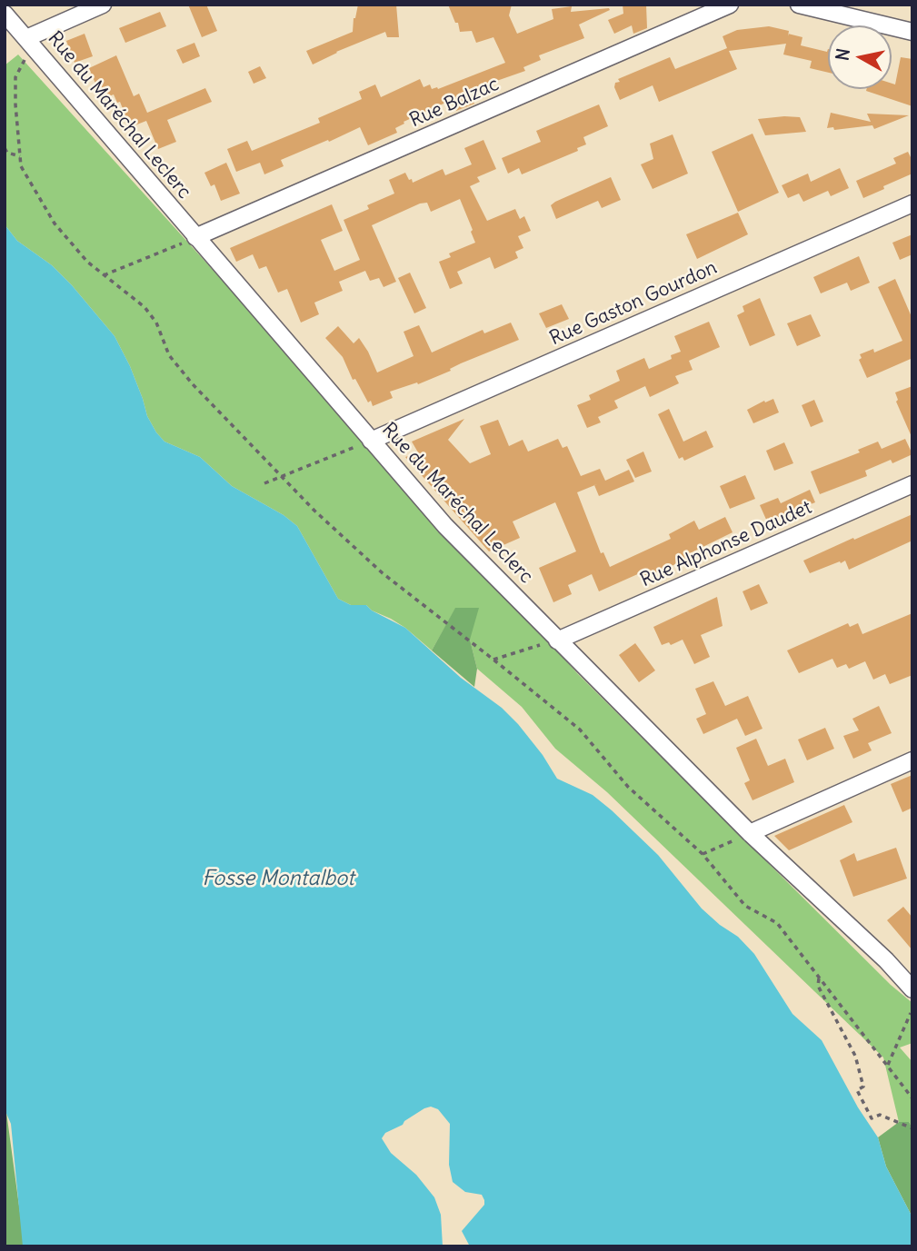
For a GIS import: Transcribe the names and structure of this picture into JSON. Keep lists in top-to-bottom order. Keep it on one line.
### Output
{"streets":{"street":["Rue Balzac","Rue du Maréchal Leclerc","Rue Gaston Gourdon","Rue Alphonse Daudet"]},"crossings":[["Rue Balzac","Rue du Maréchal Leclerc"],["Rue du Maréchal Leclerc","Rue Gaston Gourdon"],["Rue du Maréchal Leclerc","Rue Alphonse Daudet"]],"water":["Fosse Montalbot"],"north":"left"}
